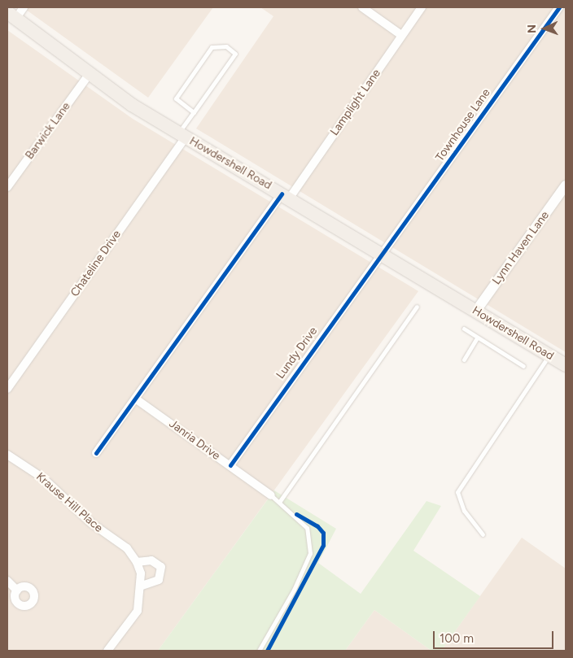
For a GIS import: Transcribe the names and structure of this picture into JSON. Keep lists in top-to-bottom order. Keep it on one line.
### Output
{"streets":{"main road":["Howdershell Road"],"street":["Lamplight Lane","Townhouse Lane","Barwick Lane","Lynn Haven Lane","Chateline Drive","Lundy Drive","Janria Drive","Krause Hill Place"]},"crossings":[["Lamplight Lane","Howdershell Road"],["Lamplight Lane","Janria Drive"],["Townhouse Lane","Howdershell Road"],["Townhouse Lane","Lundy Drive"],["Barwick Lane","Howdershell Road"],["Howdershell Road","Lynn Haven Lane"],["Howdershell Road","Chateline Drive"],["Howdershell Road","Lundy Drive"],["Lundy Drive","Janria Drive"]],"scale_bar":"100 m","north":"left"}
